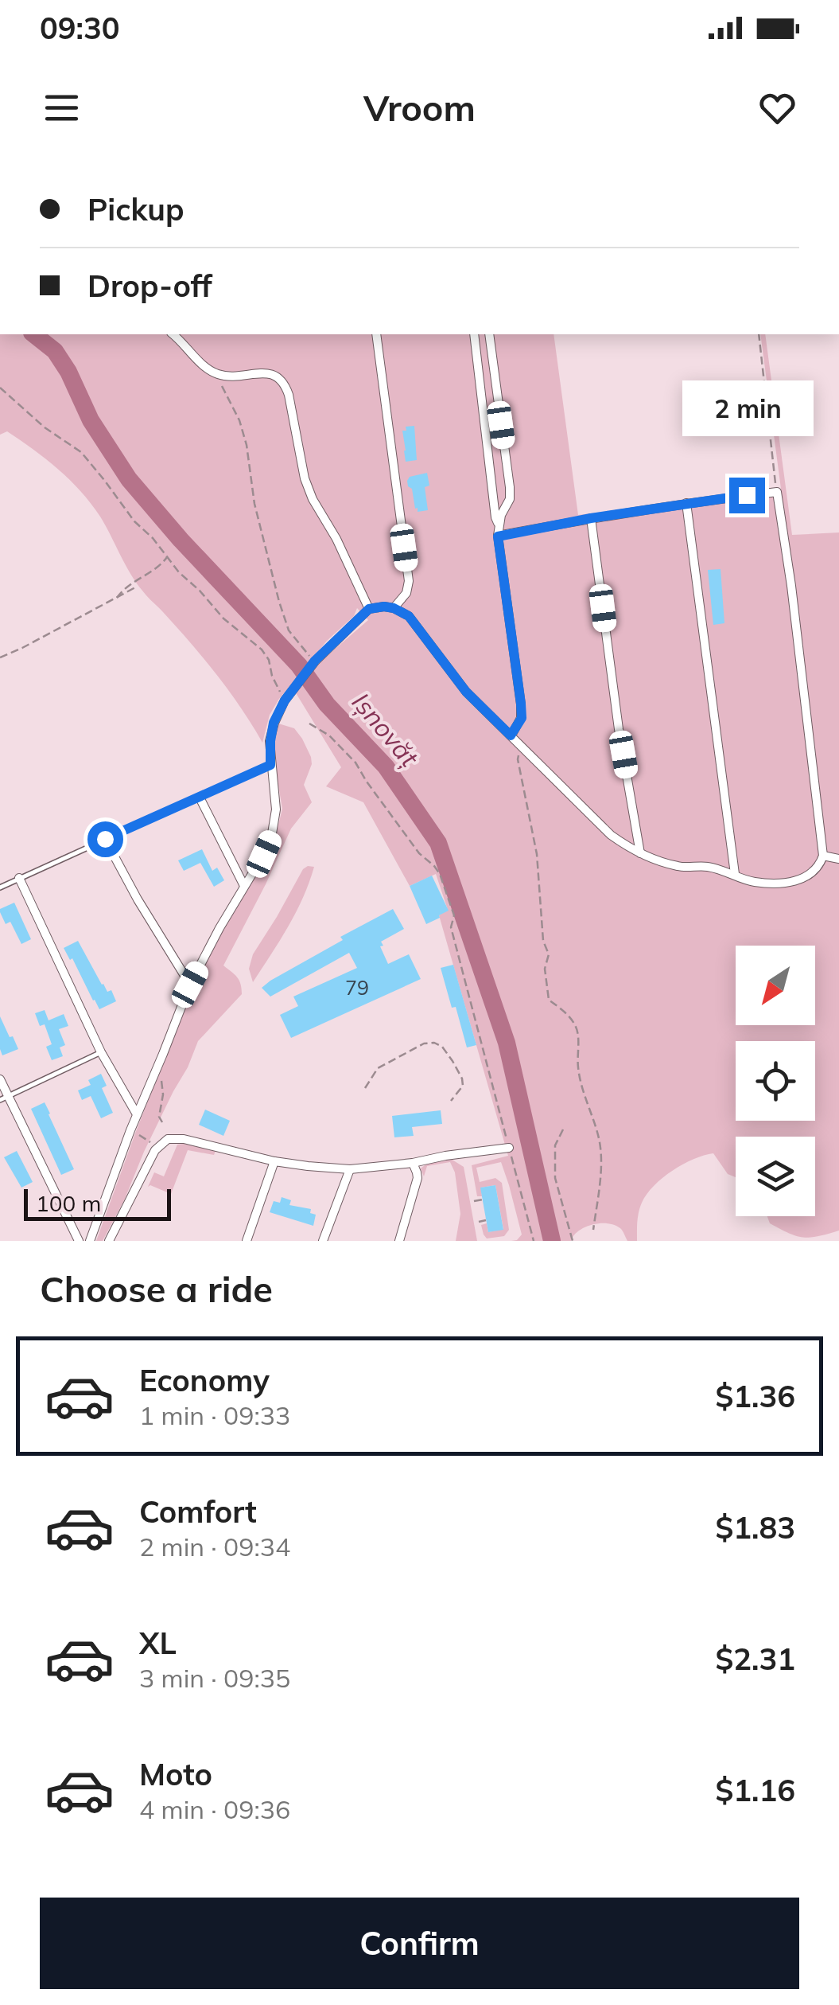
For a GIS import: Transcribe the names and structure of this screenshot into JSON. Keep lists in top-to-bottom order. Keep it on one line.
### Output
{"water":["Ișnovăț"],"house_numbers":["79"],"scale_bar":"100 m","north":"bottom left","page":{"status":"09:30","header":"Vroom","banner":["Pickup","Drop-off"],"bubble":"2 min","scale":"100 m","heading":"Choose a ride","list":[{"name":"Economy","note":"1 min · 09:33","value":"$1.36"},{"name":"Comfort","note":"2 min · 09:34","value":"$1.83"},{"name":"XL","note":"3 min · 09:35","value":"$2.31"},{"name":"Moto","note":"4 min · 09:36","value":"$1.16"}],"buttons":"Confirm"}}
